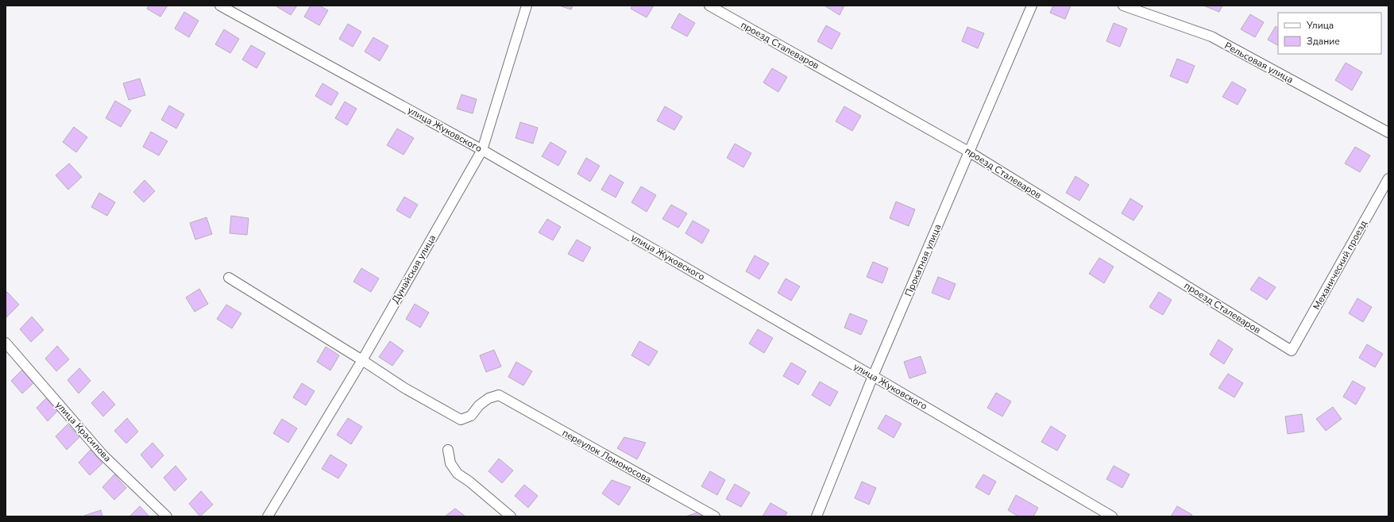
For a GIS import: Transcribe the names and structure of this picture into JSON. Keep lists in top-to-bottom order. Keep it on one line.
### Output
{"streets":{"street":["проезд Сталеваров","Рельсовая улица","улица Жуковского","Прокатная улица","Механический проезд","Дунайская улица","улица Красилова","переулок Ломоносова"]},"crossings":[["проезд Сталеваров","Прокатная улица"],["проезд Сталеваров","Механический проезд"],["улица Жуковского","Прокатная улица"],["улица Жуковского","Дунайская улица"],["Дунайская улица","переулок Ломоносова"]],"legend":["Улица","Здание"]}
